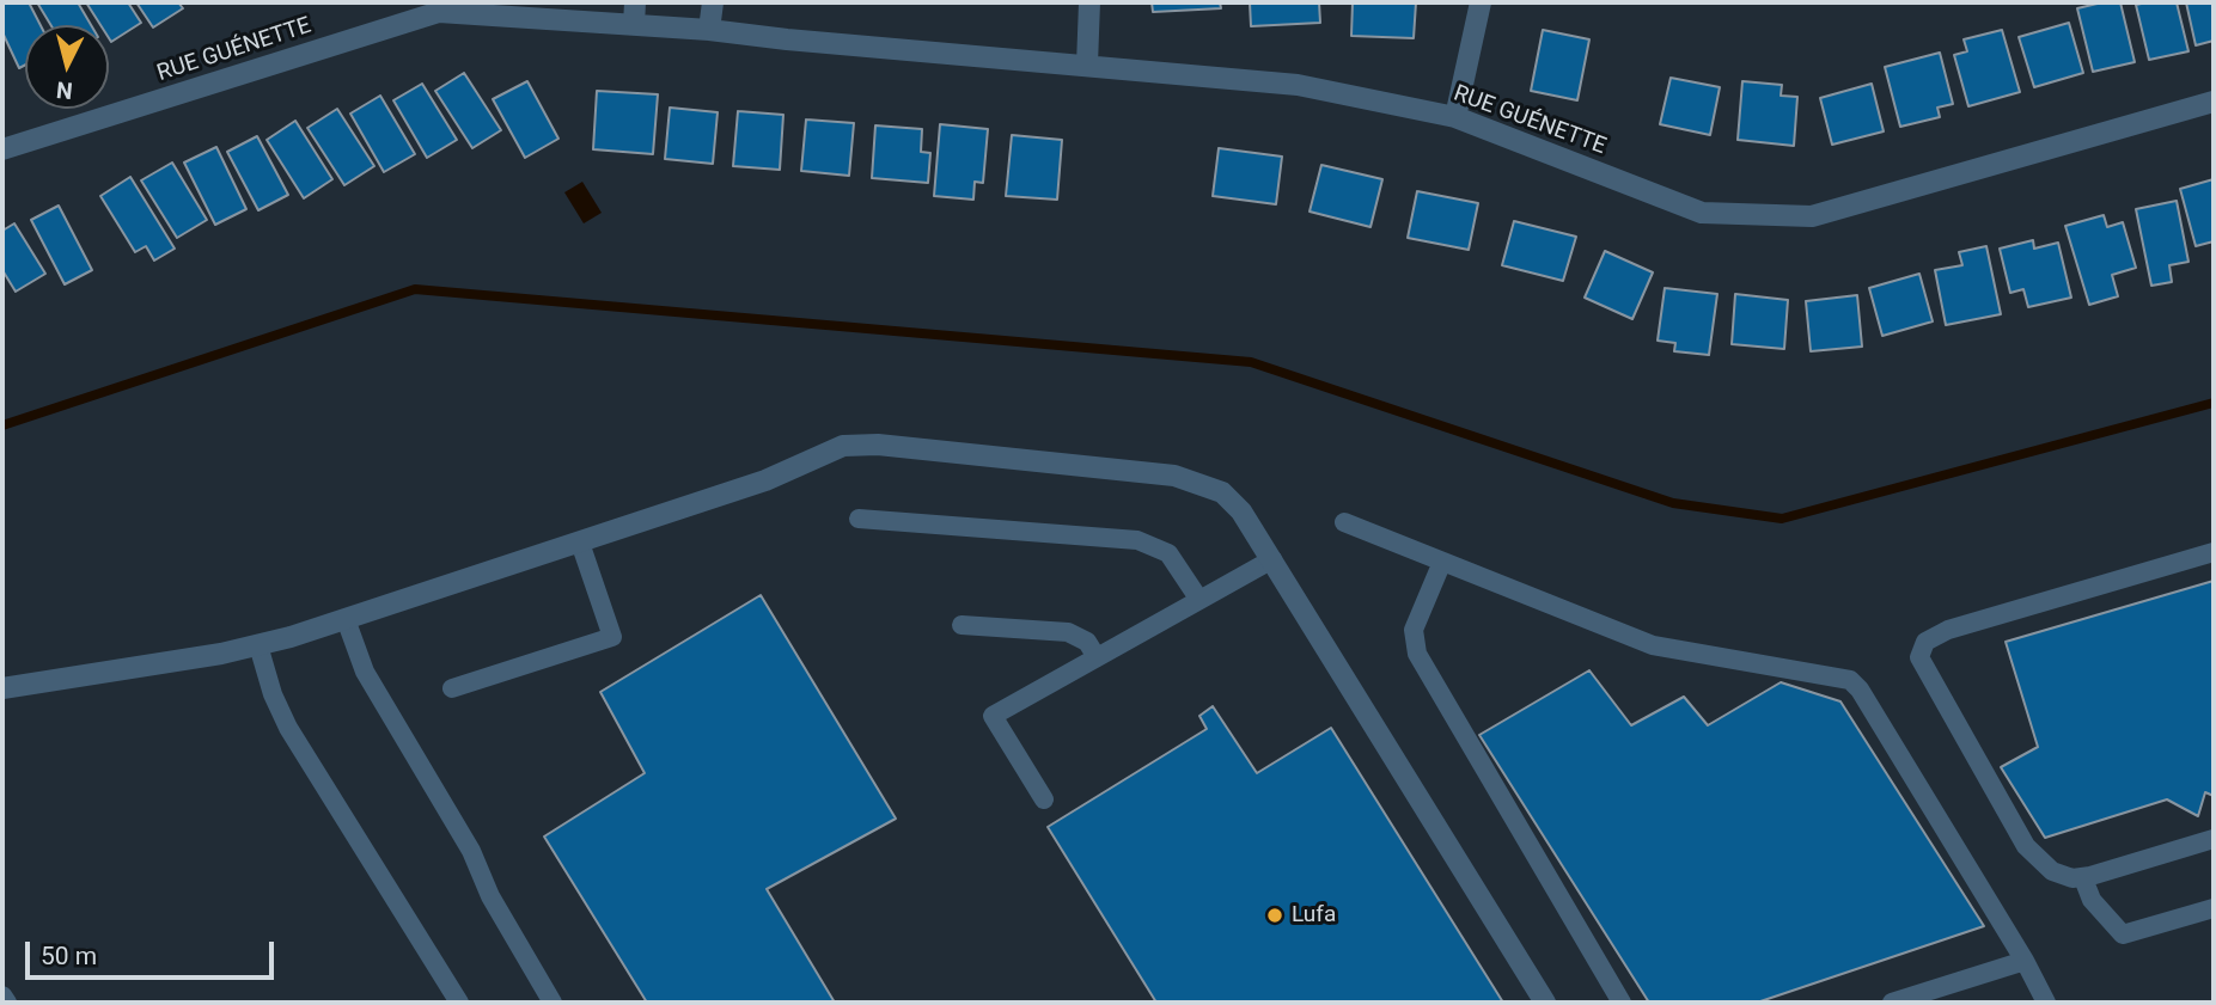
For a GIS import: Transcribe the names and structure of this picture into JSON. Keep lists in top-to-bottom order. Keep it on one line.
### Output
{"streets":{"street":["RUE GUÉNETTE"]},"places":["Lufa"],"scale_bar":"50 m","north":"bottom"}
